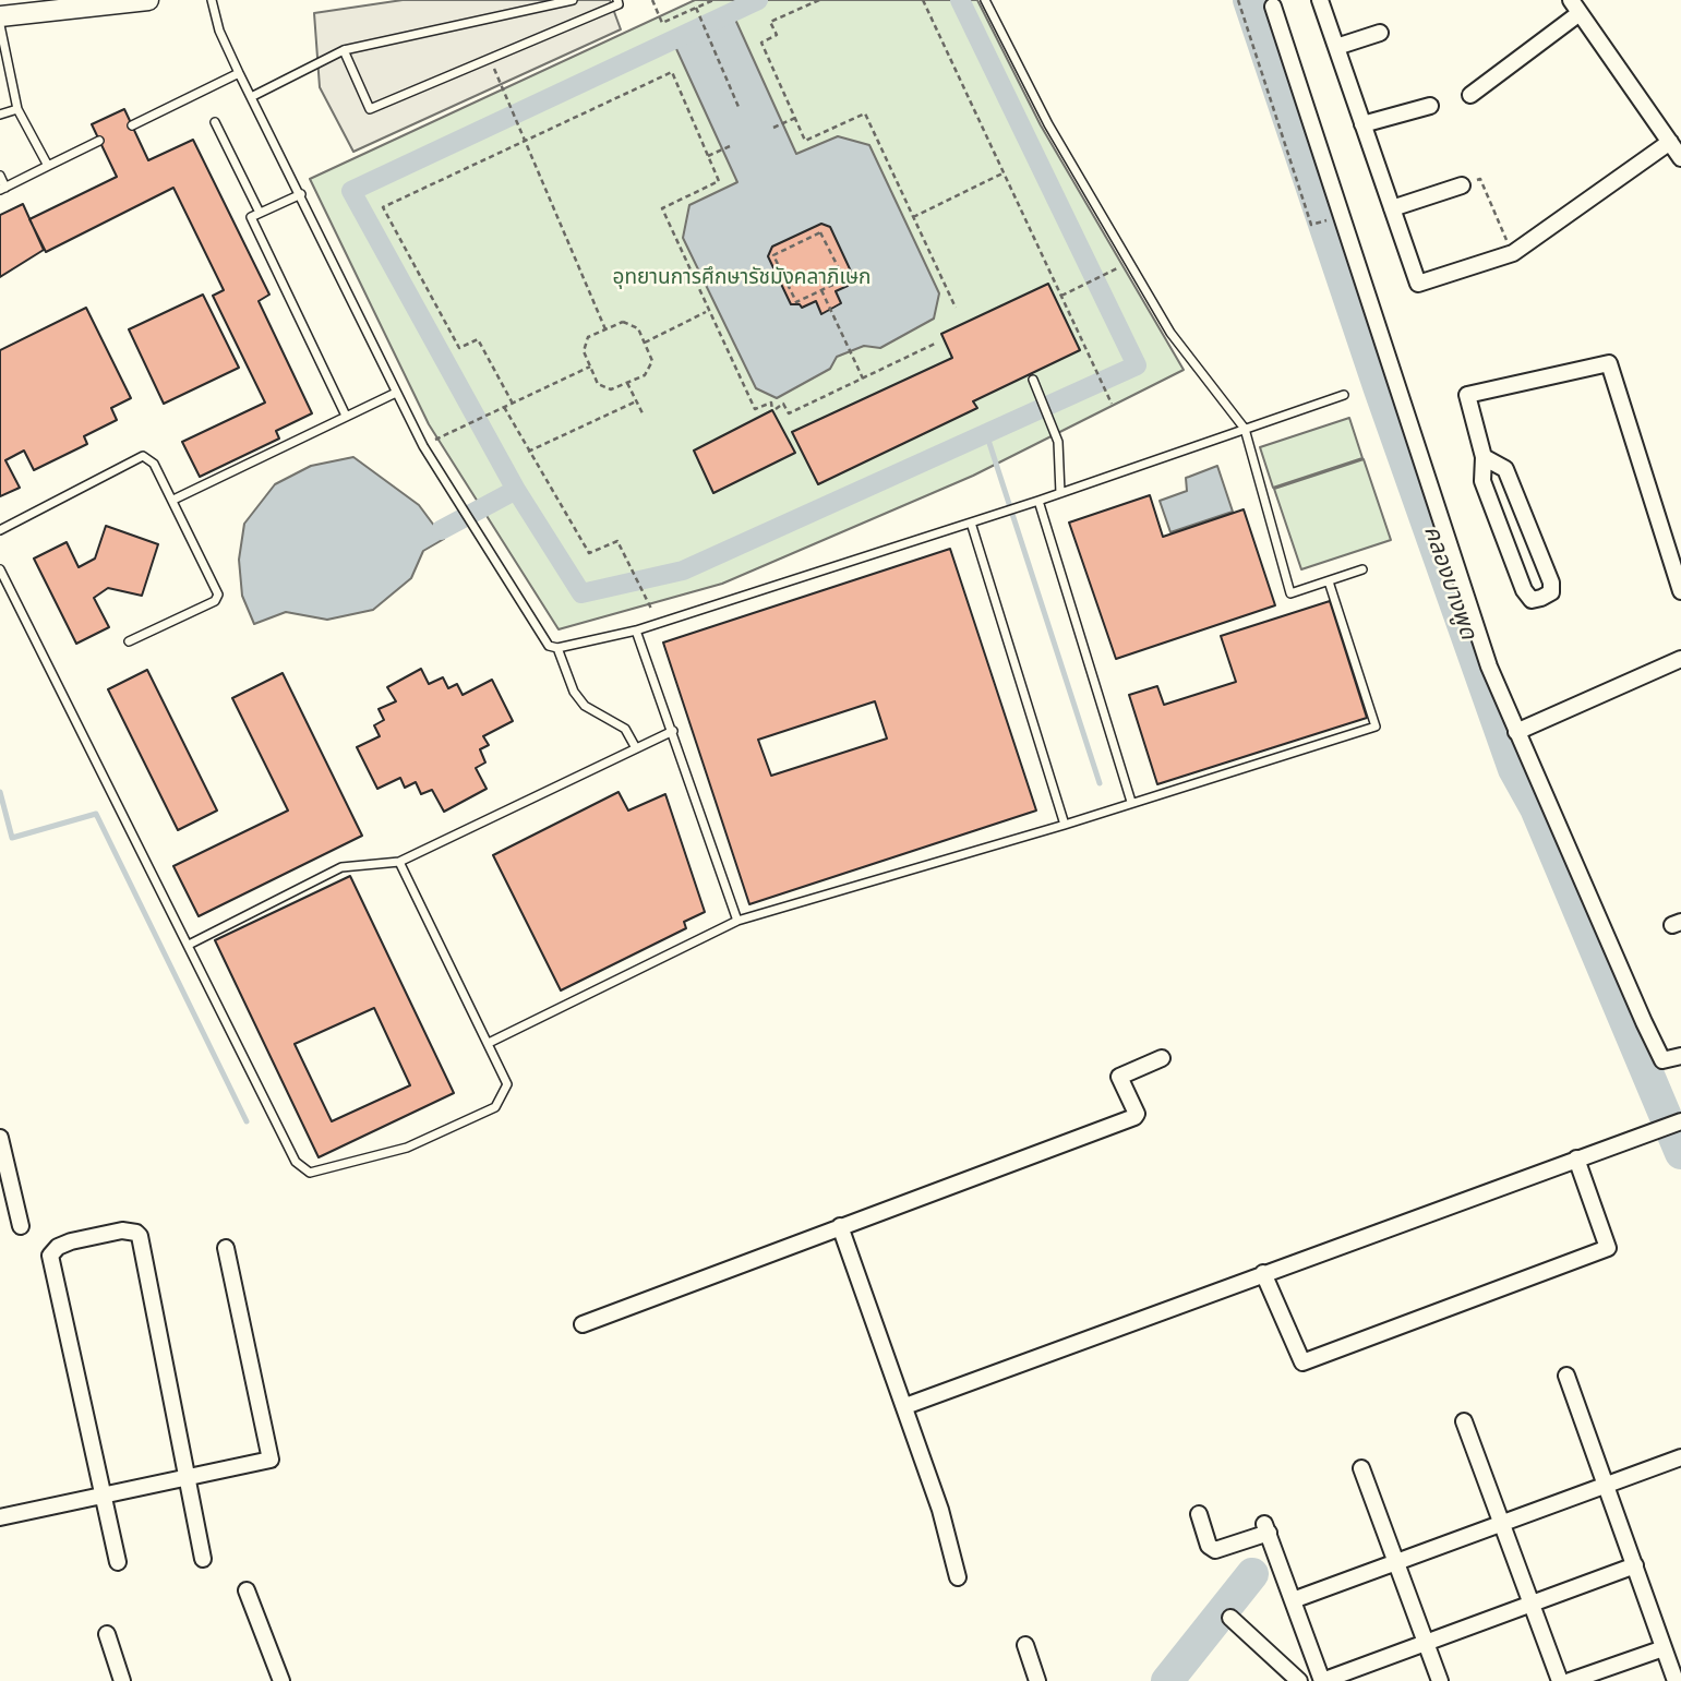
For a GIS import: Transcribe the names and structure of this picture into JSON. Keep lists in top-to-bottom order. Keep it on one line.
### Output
{"water":["คลองบางพูด"],"parks":["อุทยานการศึกษารัชมังคลาภิเษก"]}
